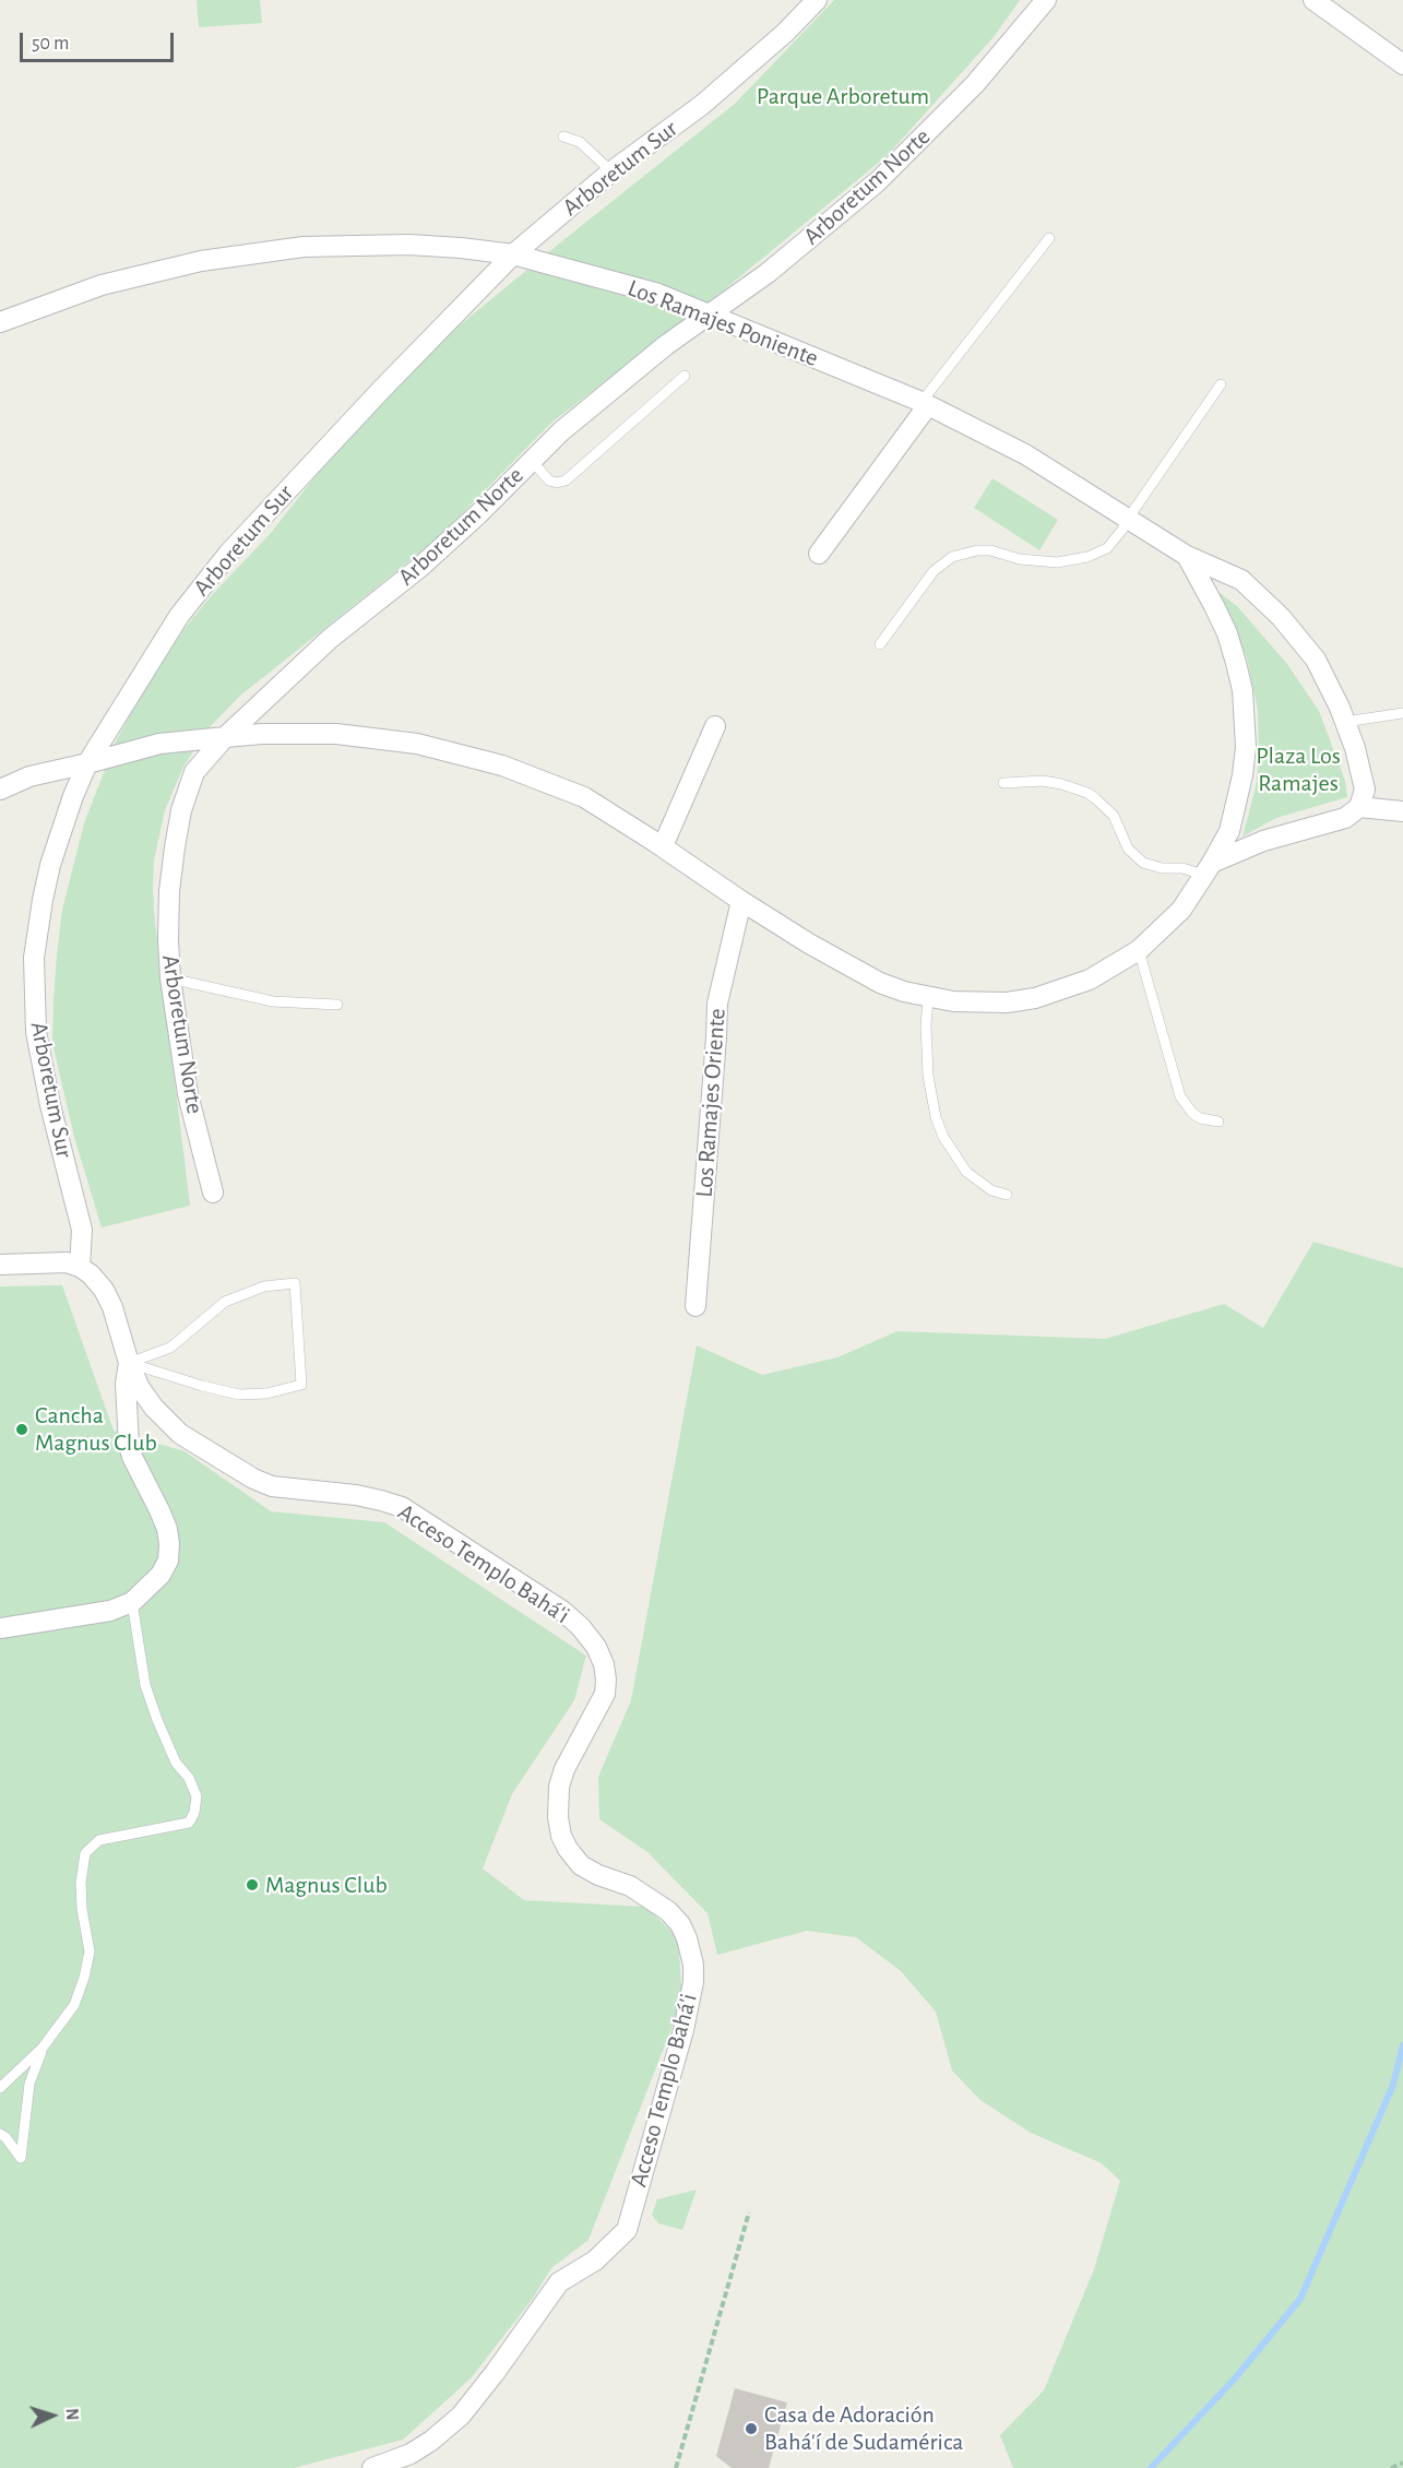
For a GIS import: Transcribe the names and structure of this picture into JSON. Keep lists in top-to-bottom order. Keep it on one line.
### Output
{"streets":{"street":["Arboretum Sur","Arboretum Norte","Los Ramajes Poniente","Los Ramajes Oriente","Acceso Templo Bahá'i"]},"crossings":[["Arboretum Sur","Los Ramajes Poniente"],["Arboretum Sur","Acceso Templo Bahá'i"],["Arboretum Norte","Los Ramajes Poniente"]],"parks":["Parque Arboretum","Plaza Los Ramajes"],"places":["Cancha Magnus Club","Magnus Club","Casa de Adoración Bahá'í de Sudamérica"],"scale_bar":"50 m","north":"right"}
